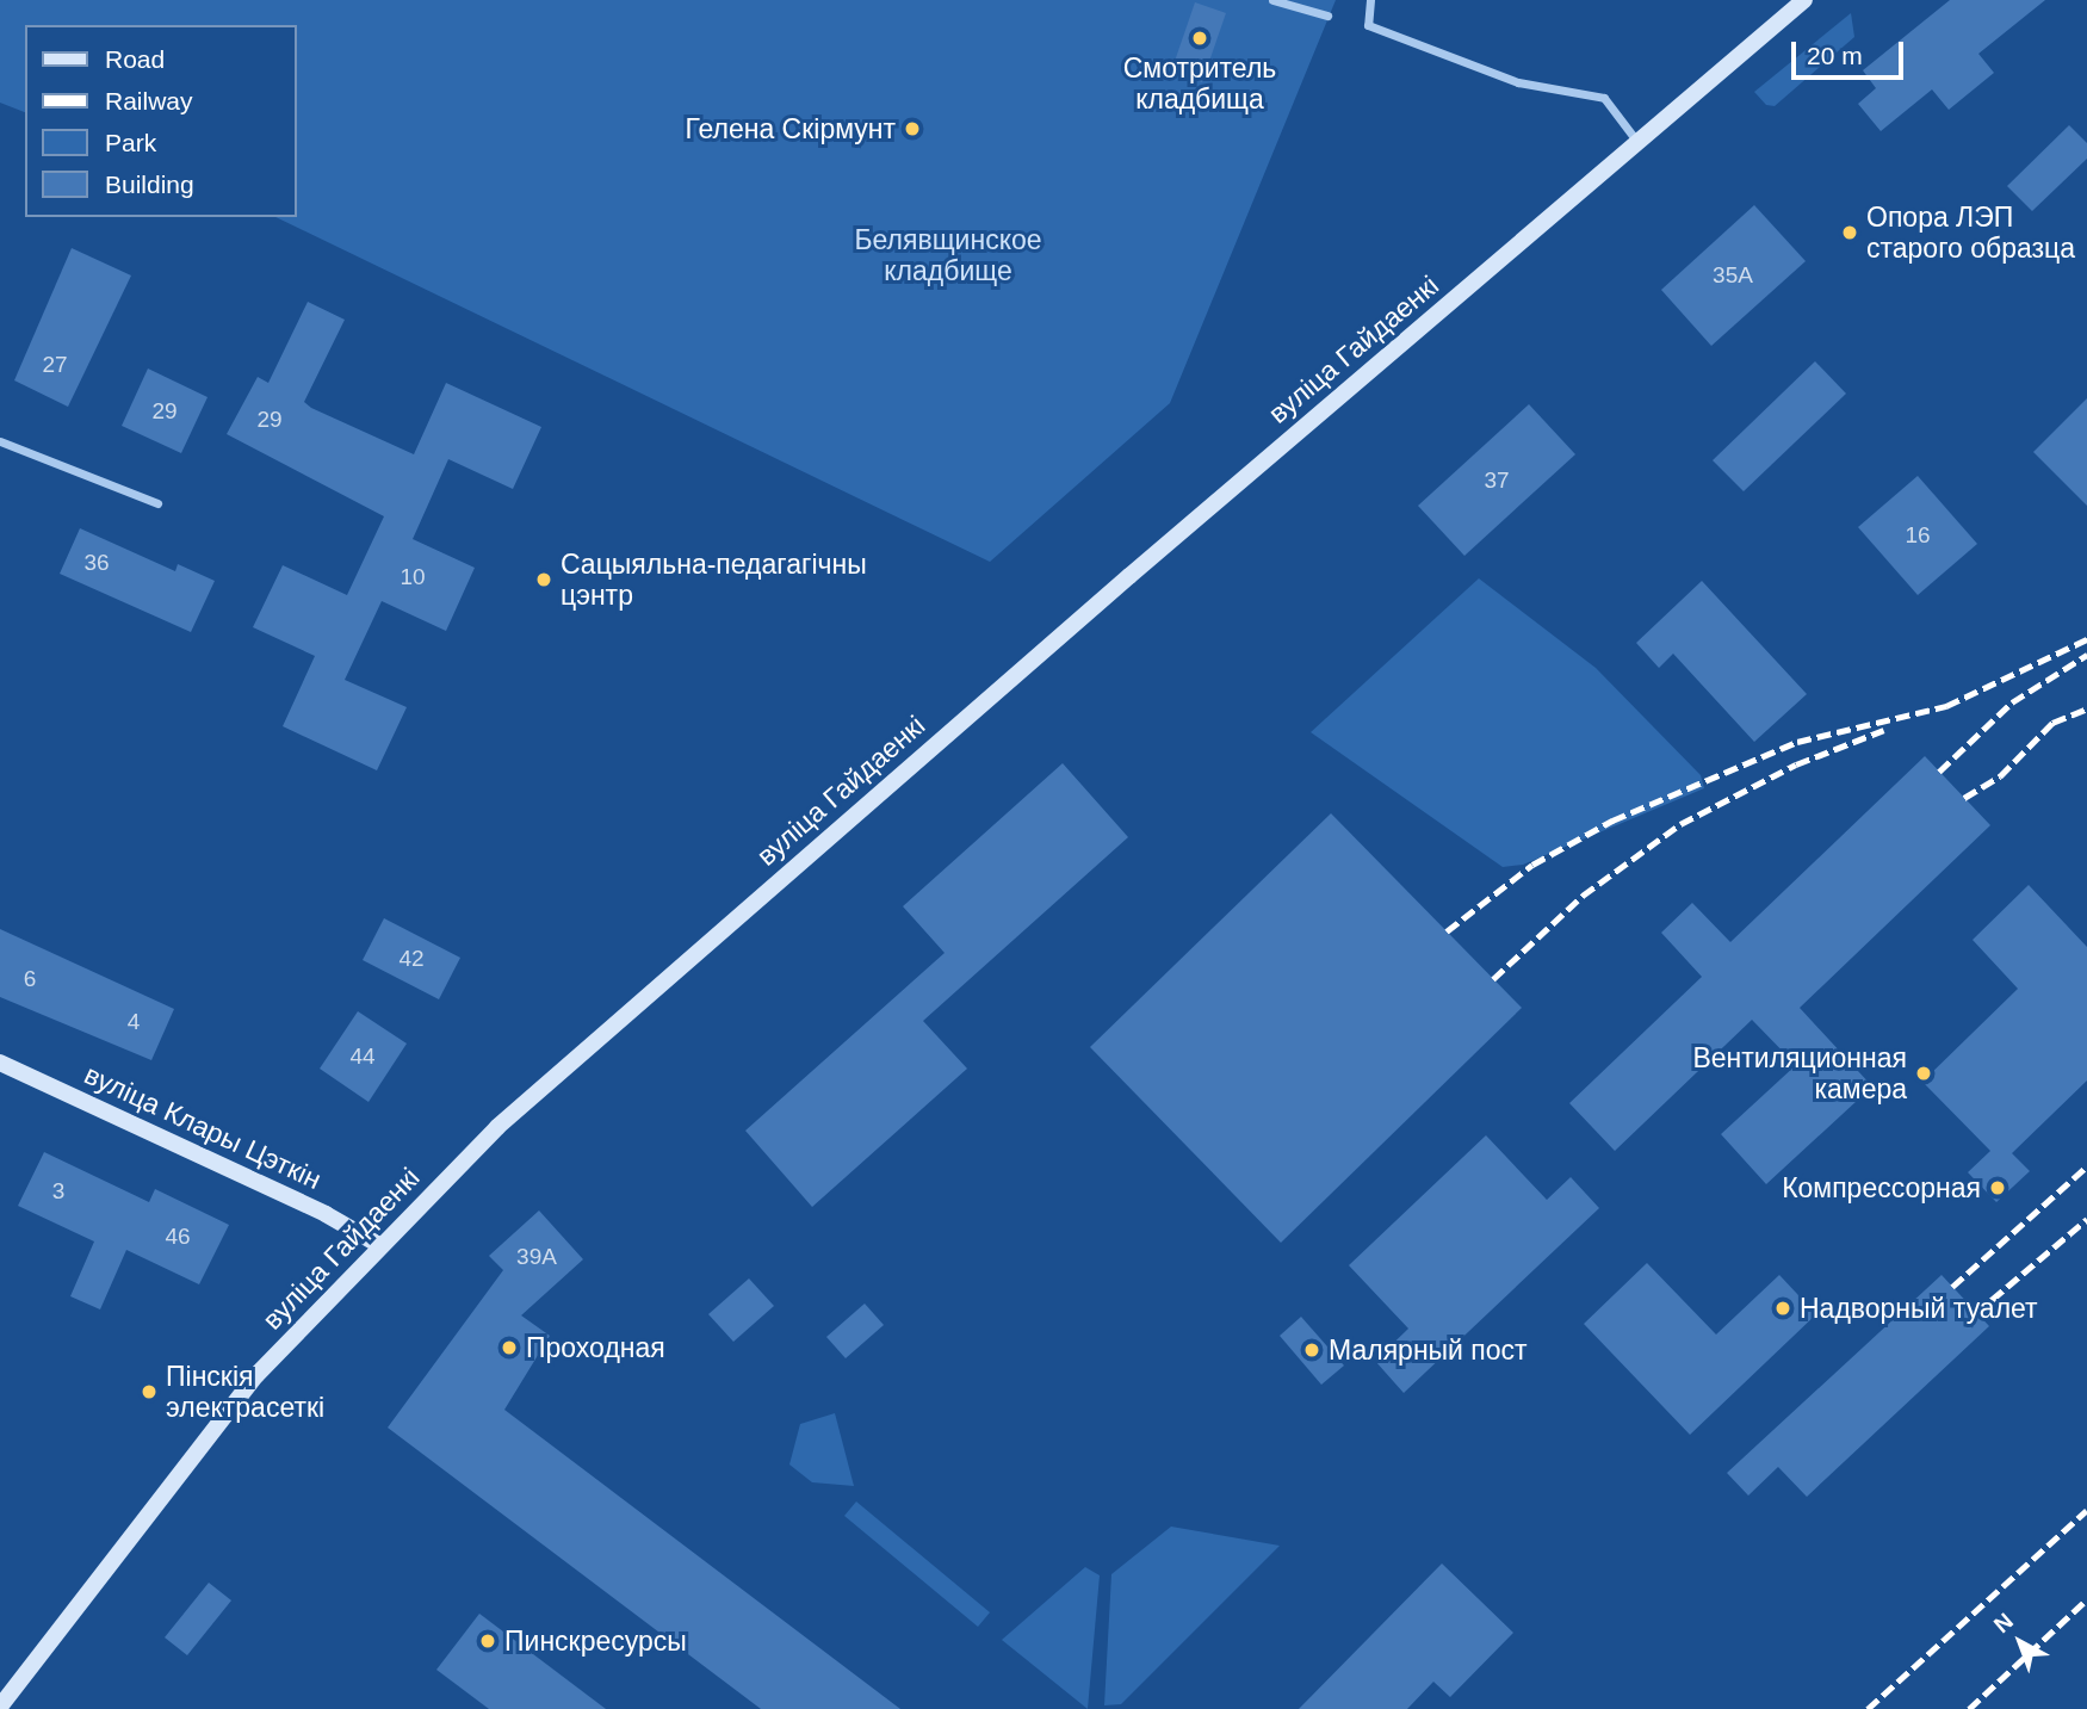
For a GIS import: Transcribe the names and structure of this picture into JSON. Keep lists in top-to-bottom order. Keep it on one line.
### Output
{"streets":{"street":["вуліца Гайдаенкі","вуліца Клары Цэткін"]},"crossings":[["вуліца Гайдаенкі","вуліца Клары Цэткін"]],"parks":["Белявщинское кладбище"],"places":["Смотритель кладбища","Гелена Скірмунт","Опора ЛЭП старого образца","Сацыяльна-педагагічны цэнтр","Вентиляционная камера","Компрессорная","Надворный туалет","Проходная","Малярный пост","Пінскія электрасеткі","Пинскресурсы"],"house_numbers":["35А","27","29","29","37","16","36","10","42","6","4","44","3","46","39А"],"legend":["Road","Railway","Park","Building"],"scale_bar":"20 m","north":"top left"}
